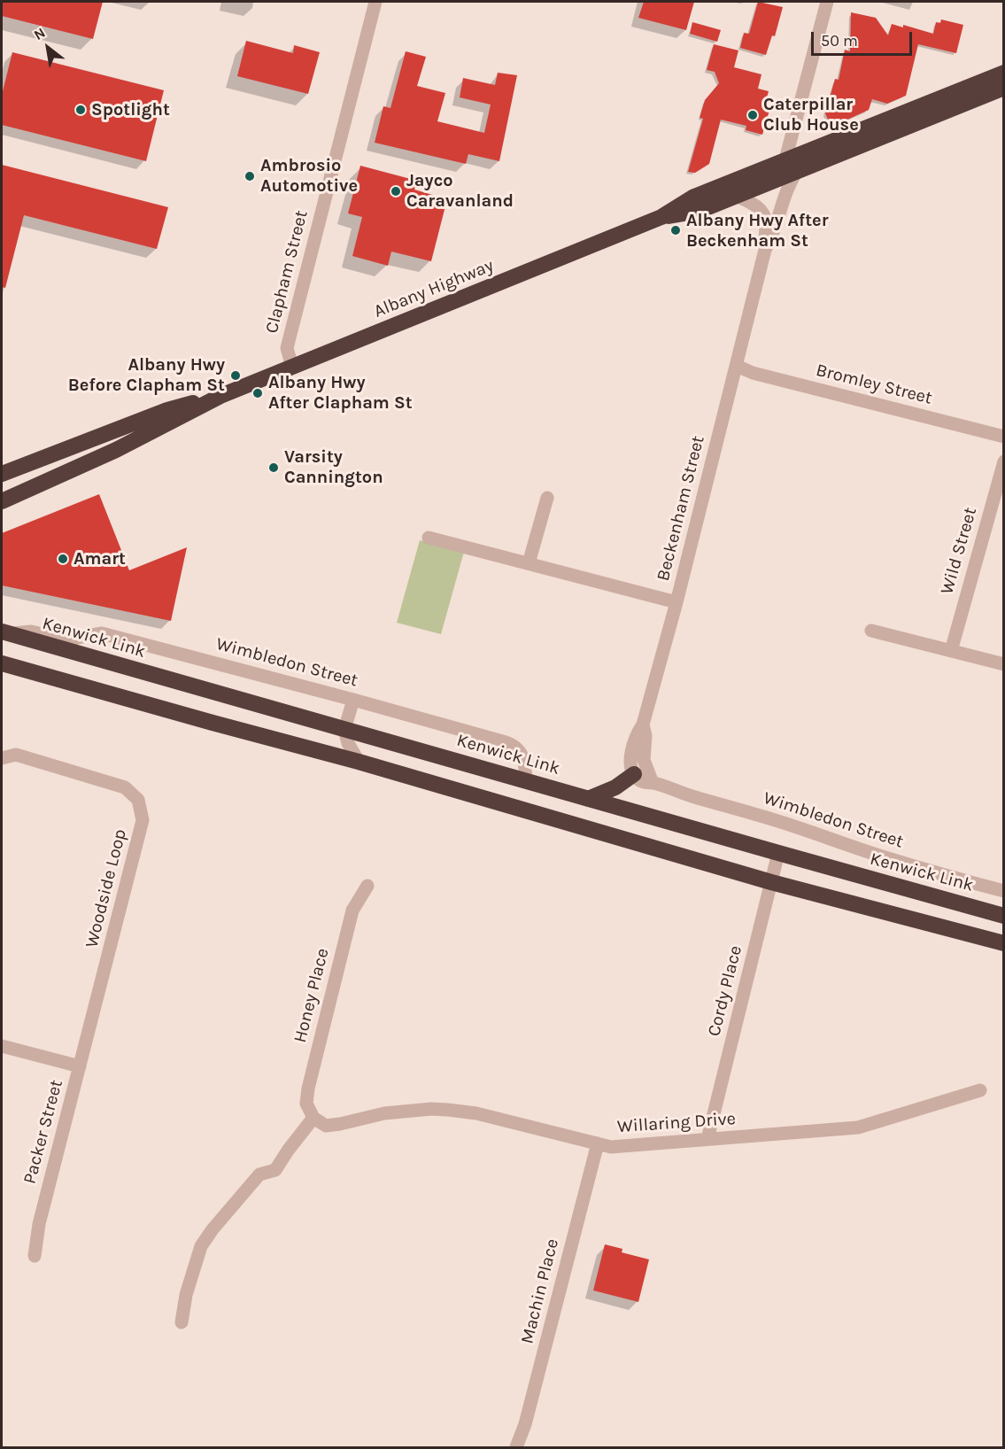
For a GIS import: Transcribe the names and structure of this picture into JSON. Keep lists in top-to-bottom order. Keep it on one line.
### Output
{"streets":{"highway":["Albany Highway","Kenwick Link"],"street":["Clapham Street","Bromley Street","Beckenham Street","Wild Street","Wimbledon Street","Woodside Loop","Cordy Place","Honey Place","Willaring Drive","Packer Street","Machin Place"]},"crossings":[["Clapham Street","Albany Highway"],["Albany Highway","Beckenham Street"],["Bromley Street","Beckenham Street"],["Beckenham Street","Wimbledon Street"],["Kenwick Link","Wimbledon Street"],["Kenwick Link","Cordy Place"],["Woodside Loop","Packer Street"],["Cordy Place","Willaring Drive"],["Honey Place","Willaring Drive"],["Willaring Drive","Machin Place"]],"places":["Spotlight","Caterpillar Club House","Ambrosio Automotive","Jayco Caravanland","Albany Hwy After Beckenham St","Albany Hwy Before Clapham St","Albany Hwy After Clapham St","Varsity Cannington","Amart"],"scale_bar":"50 m","north":"top left"}
